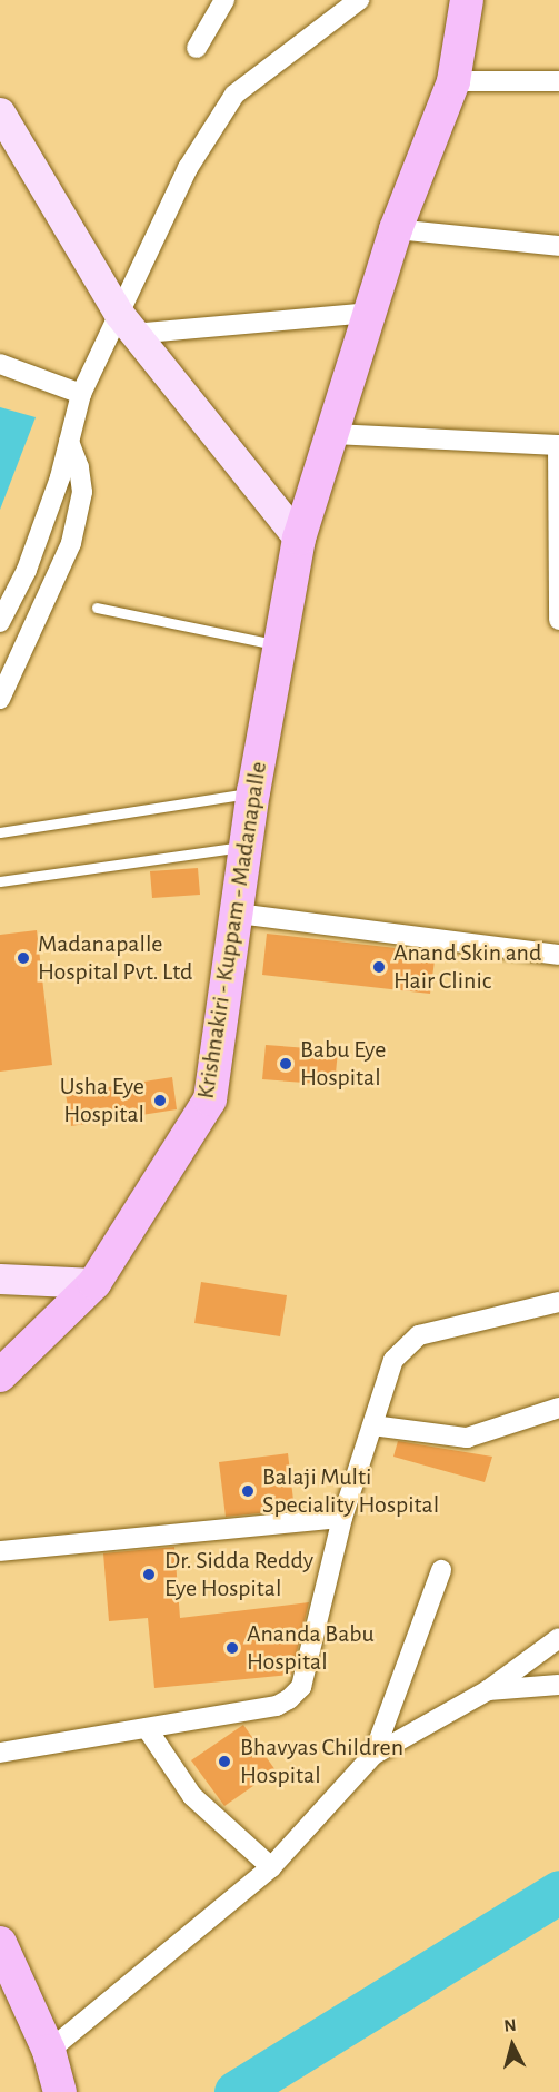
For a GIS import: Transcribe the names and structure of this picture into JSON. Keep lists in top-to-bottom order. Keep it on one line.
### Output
{"streets":{"main road":["Krishnakiri - Kuppam - Madanapalle"]},"places":["Madanapalle Hospital Pvt. Ltd","Anand Skin and Hair Clinic","Babu Eye Hospital","Usha Eye Hospital","Balaji Multi Speciality Hospital","Dr. Sidda Reddy Eye Hospital","Ananda Babu Hospital","Bhavyas Children Hospital"],"north":"top"}
